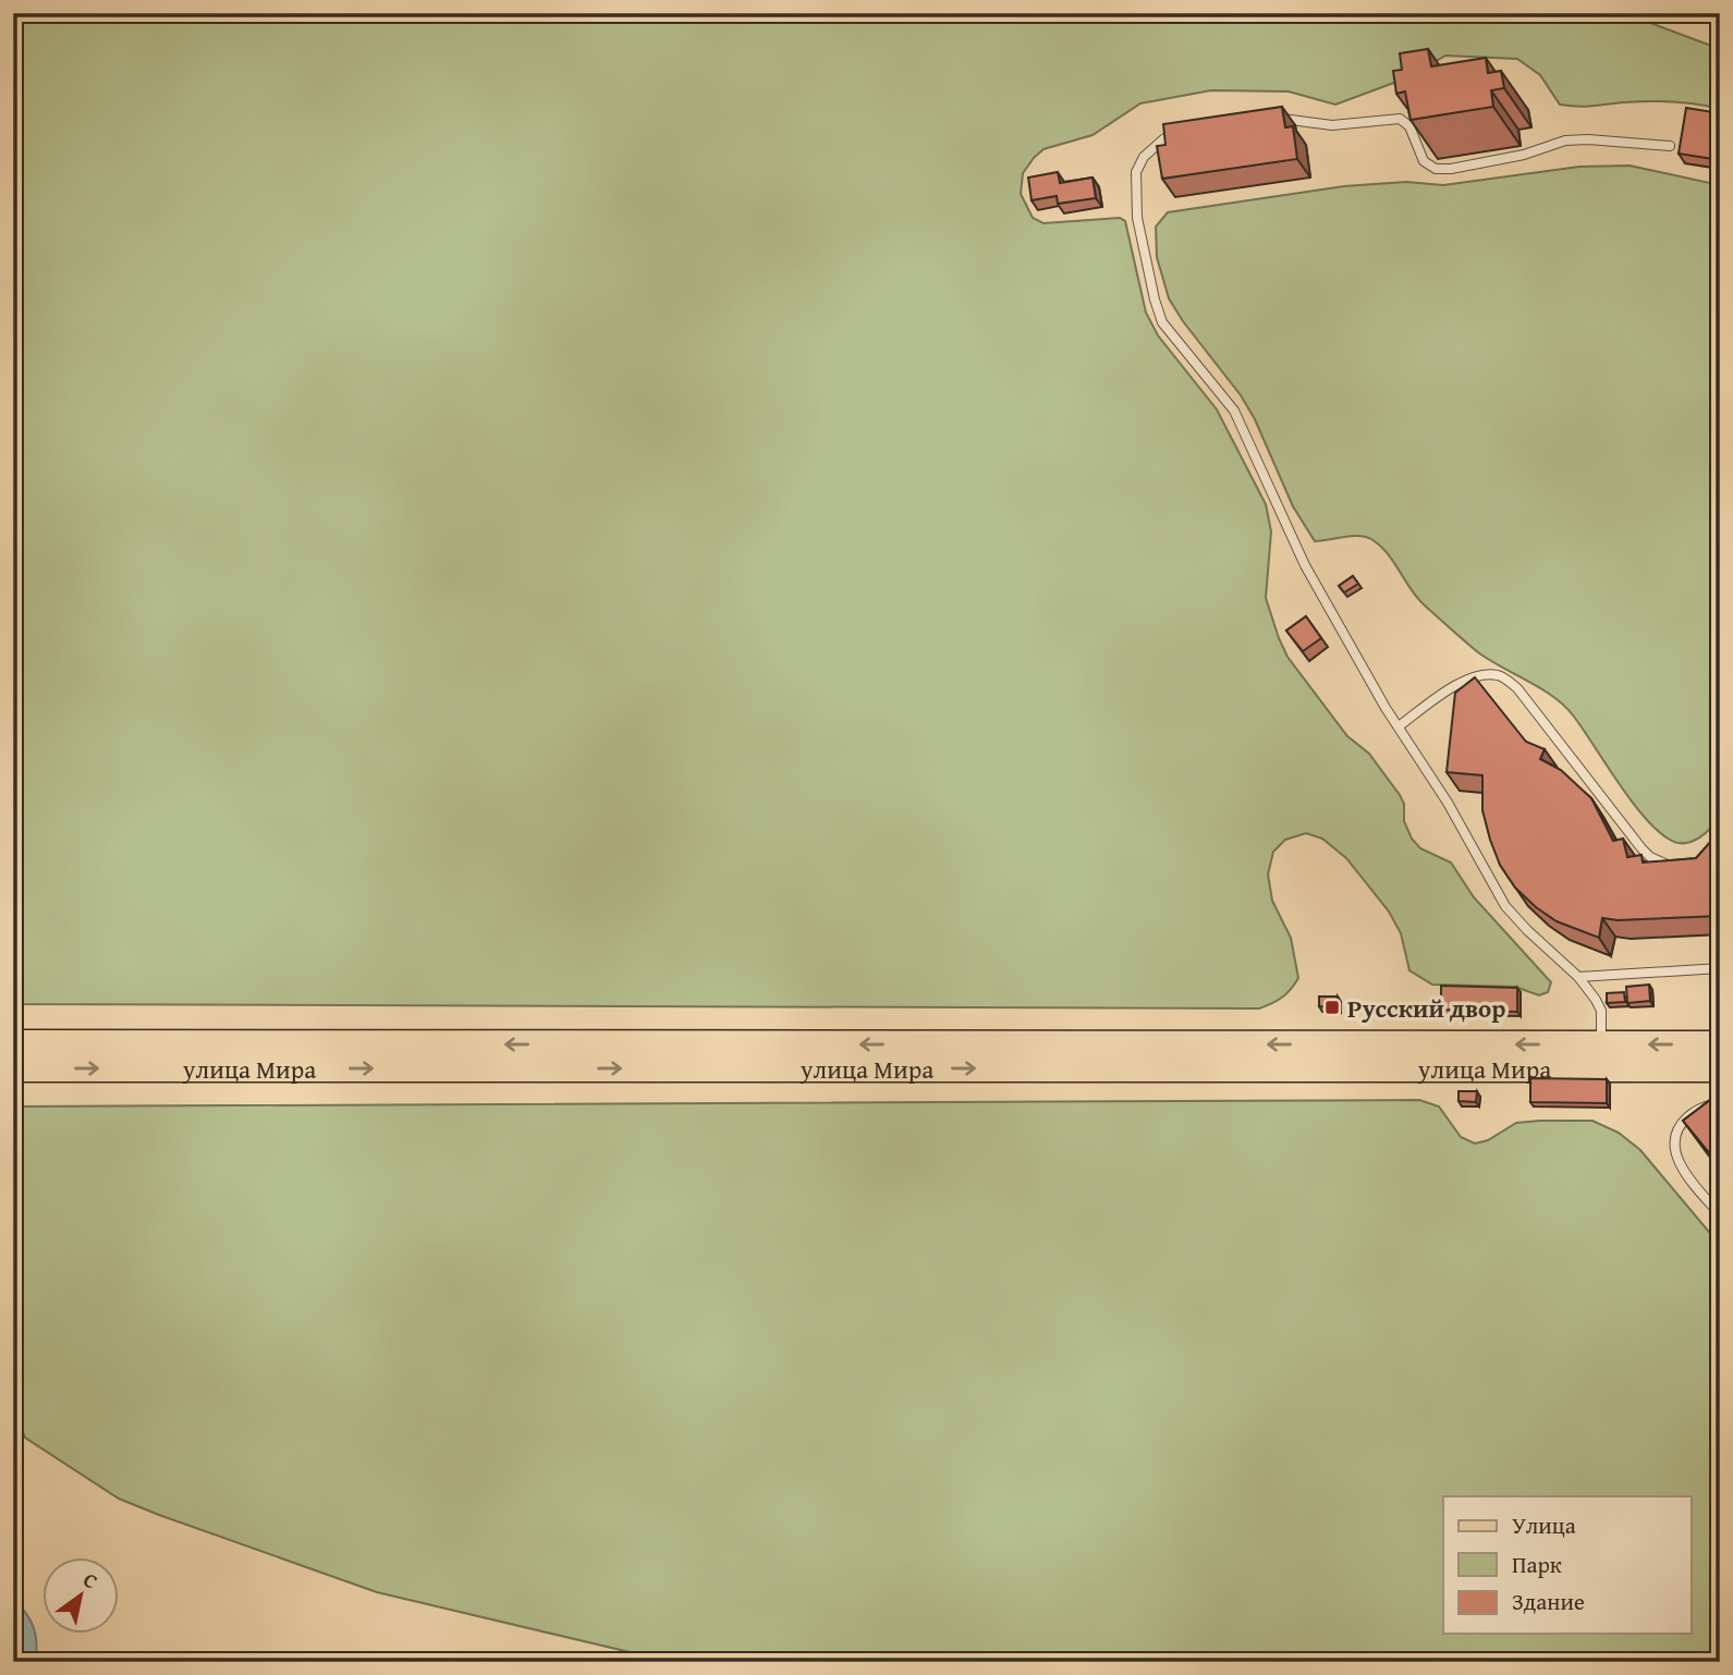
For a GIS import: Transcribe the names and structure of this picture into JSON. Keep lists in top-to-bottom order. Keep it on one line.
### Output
{"streets":{"main road":["улица Мира"]},"places":{"transit":["Русский двор"]},"legend":["Улица","Парк","Здание"],"north":"top right"}
